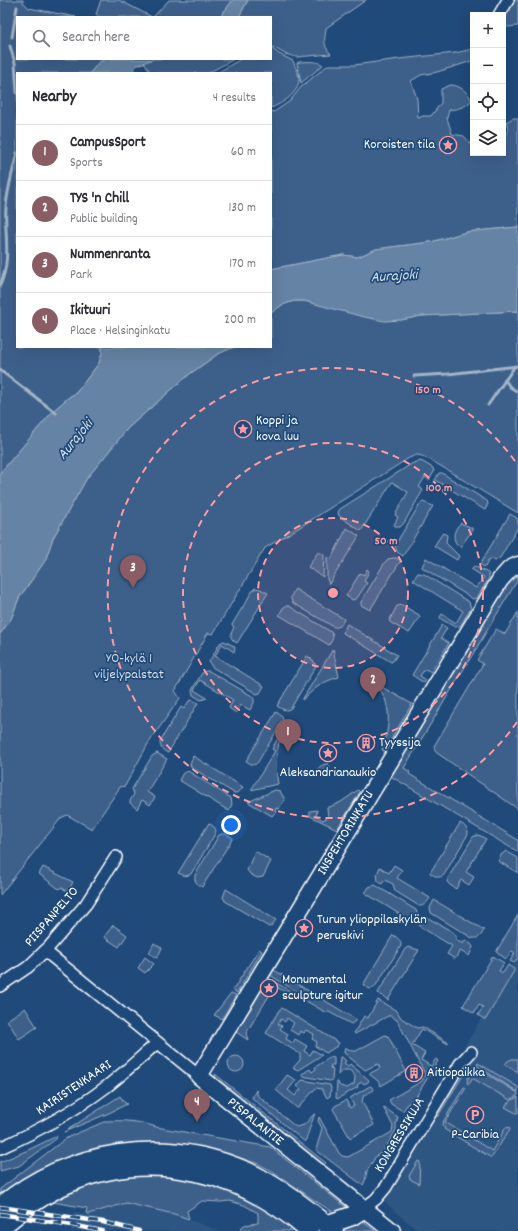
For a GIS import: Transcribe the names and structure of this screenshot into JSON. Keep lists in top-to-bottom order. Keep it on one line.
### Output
{"streets":{"street":["INSPEHTORINKATU","PIISPANPELTO","KAIRISTENKAARI","PISPALANTIE","KONGRESSIKUJA"]},"crossings":[["INSPEHTORINKATU","PISPALANTIE"],["PIISPANPELTO","PISPALANTIE"],["KAIRISTENKAARI","PISPALANTIE"],["PISPALANTIE","KONGRESSIKUJA"]],"water":["Aurajoki"],"parks":["YO-kylä 1 viljelypalstat"],"places":{"place":["Koroisten tila","Koppi ja kova luu","Aleksandrianaukio","Turun ylioppilaskylän peruskivi","Monumental sculpture igitur"],"building":["Tyyssija","Aitiopaikka"],"parking":["P-Caribia"]},"page":{"map_buttons":["+","−"],"search":"Search here","heading":["Nearby","4 results"],"list":[{"mark":"1","name":"CampusSport","note":"Sports","value":"60 m"},{"mark":"2","name":"TYS 'n Chill","note":"Public building","value":"130 m"},{"mark":"3","name":"Nummenranta","note":"Park","value":"170 m"},{"mark":"4","name":"Ikituuri","note":"Place · Helsinginkatu","value":"200 m"}],"pins":["3","2","1","4"]},"rings":["150 m","100 m","50 m"]}
